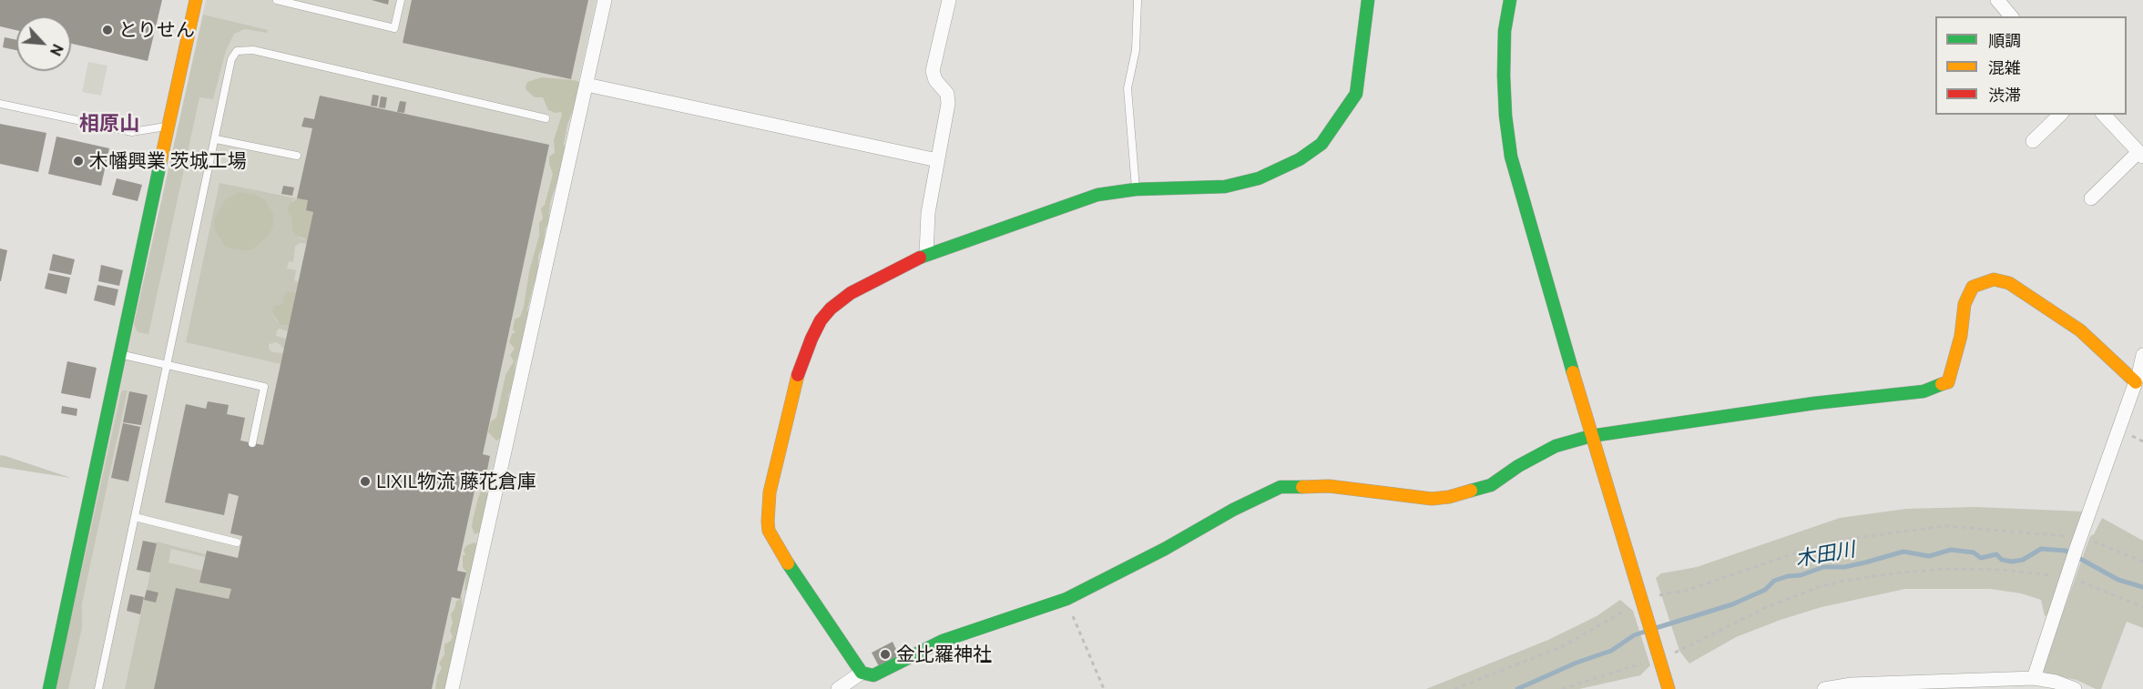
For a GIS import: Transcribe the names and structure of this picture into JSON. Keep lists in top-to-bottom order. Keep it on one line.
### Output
{"districts":["相原山"],"water":["木田川"],"places":["とりせん","木幡興業 茨城工場","LIXIL物流 藤花倉庫","金比羅神社"],"legend":["順調","混雑","渋滞"],"north":"bottom right"}
